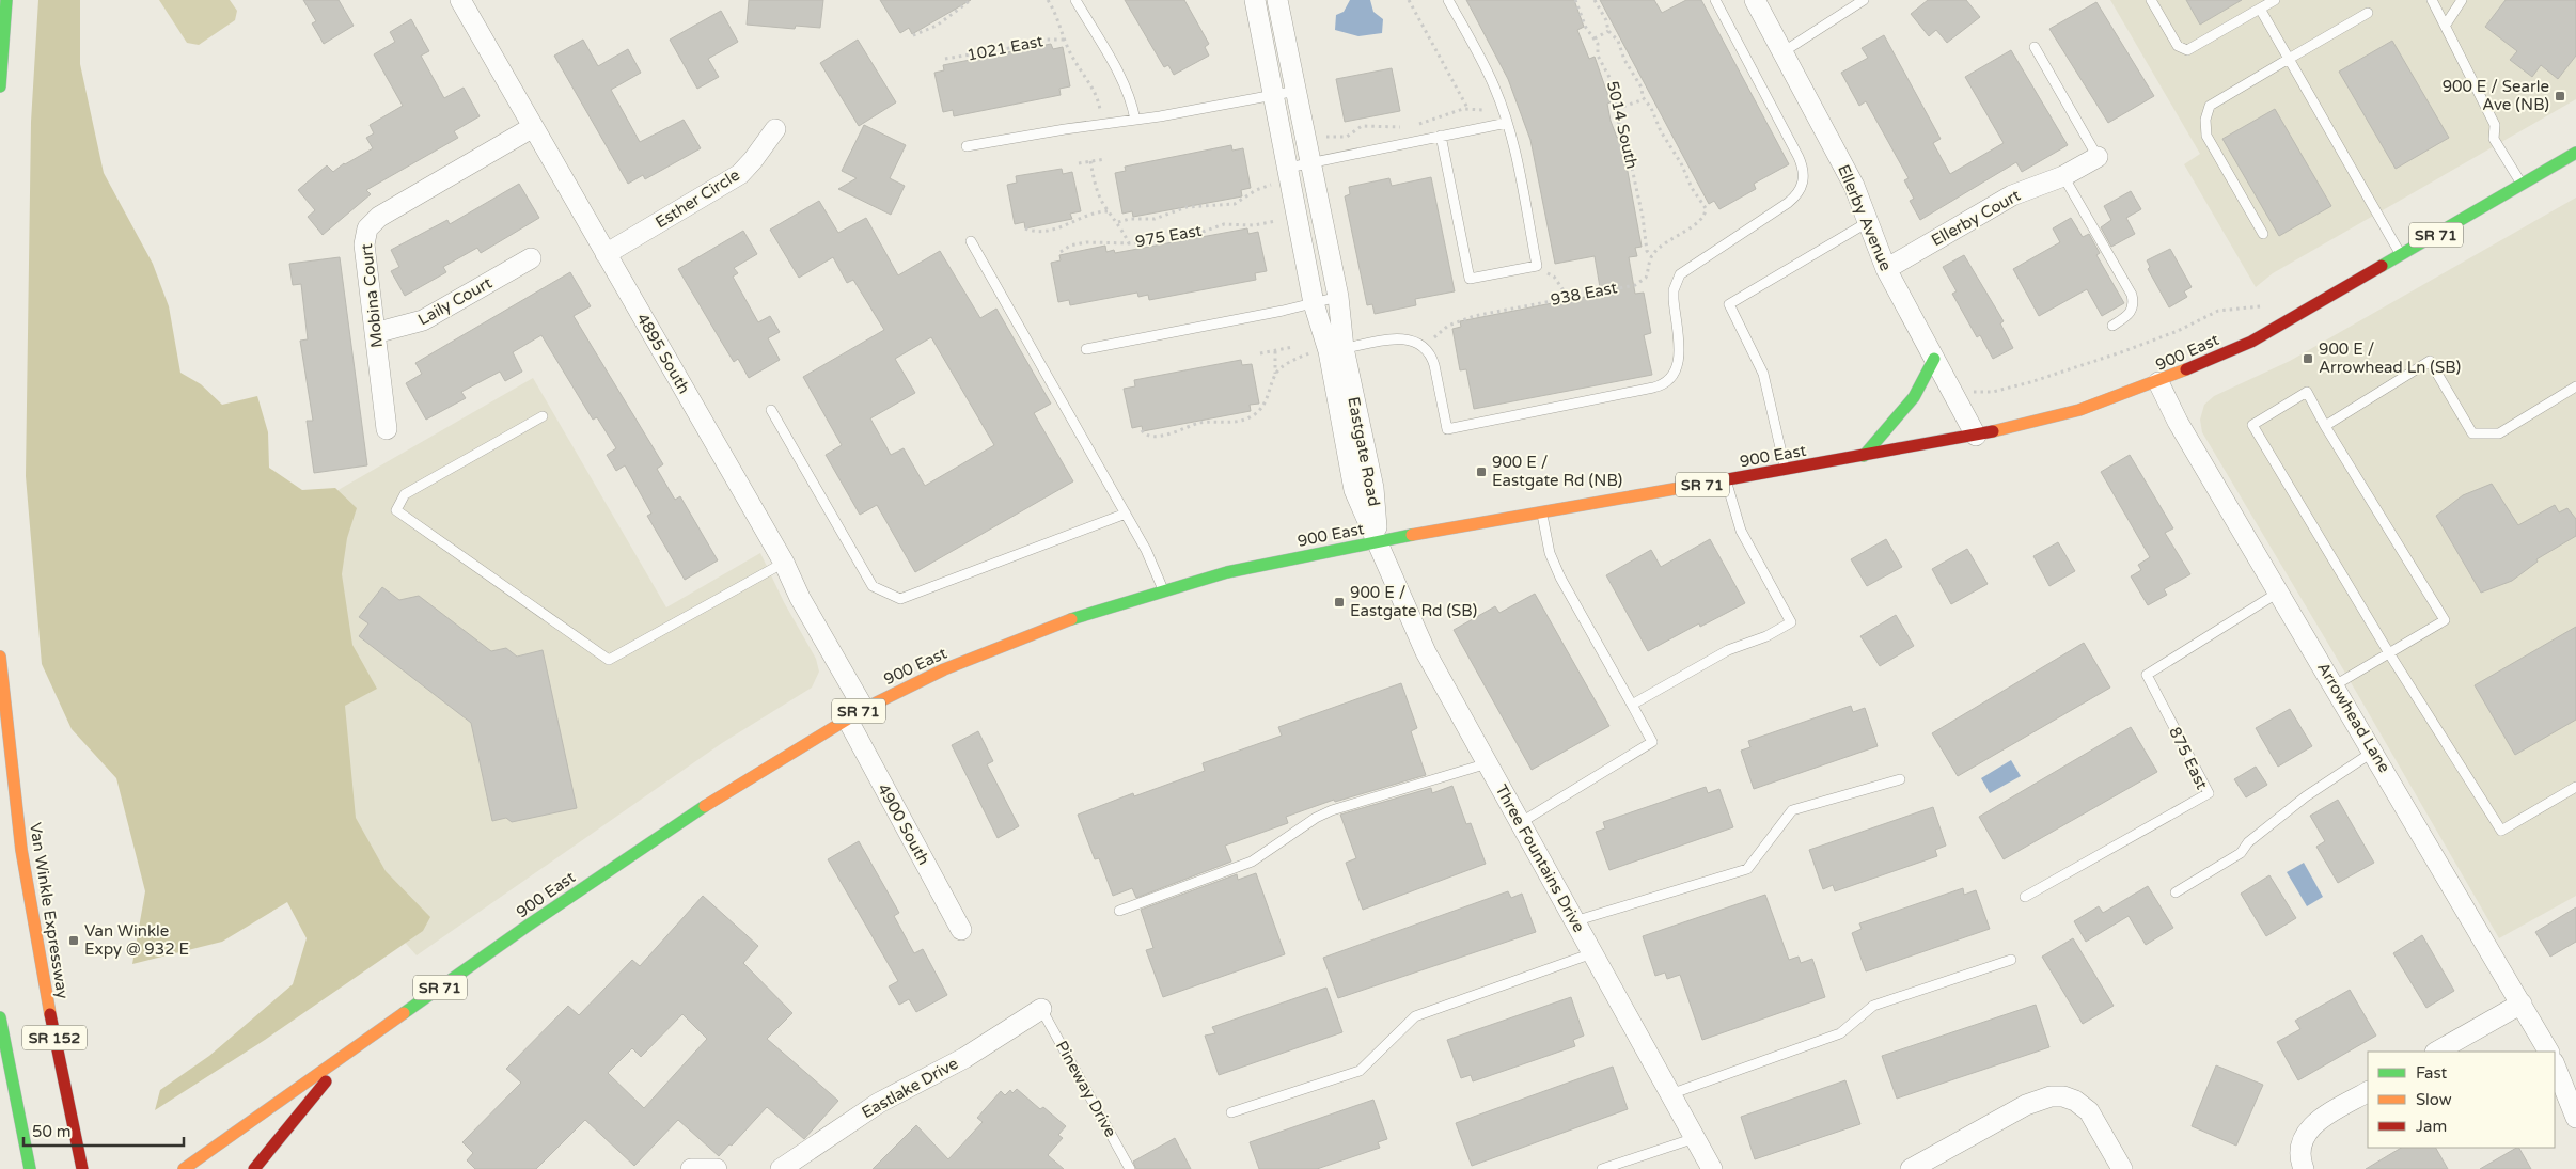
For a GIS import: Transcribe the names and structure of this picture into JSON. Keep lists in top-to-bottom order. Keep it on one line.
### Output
{"streets":{"main road":["SR 71","900 East","Van Winkle Expressway","SR 152"],"street":["Esther Circle","Ellerby Avenue","Ellerby Court","Mobina Court","Laily Court","4895 South","Eastgate Road","Arrowhead Lane","4900 South","Three Fountains Drive","Eastlake Drive"],"lane":["875 East","Pineway Drive"],"path":["1021 East","5014 South","975 East","938 East"]},"crossings":[["5014 South","938 East"],["Esther Circle","4895 South"],["Ellerby Avenue","Ellerby Court"],["Ellerby Avenue","900 East"],["SR 71","900 East"],["Mobina Court","Laily Court"],["Mobina Court","4895 South"],["900 East","4895 South"],["900 East","Eastgate Road"],["900 East","Arrowhead Lane"],["900 East","4900 South"],["900 East","Three Fountains Drive"],["4895 South","4900 South"],["Eastgate Road","Three Fountains Drive"],["Arrowhead Lane","875 East"],["Eastlake Drive","Pineway Drive"]],"places":{"transit":["900 E / Searle Ave (NB)","900 E / Arrowhead Ln (SB)","900 E / Eastgate Rd (NB)","900 E / Eastgate Rd (SB)","Van Winkle Expy @ 932 E"]},"legend":["Fast","Slow","Jam"],"scale_bar":"50 m"}
